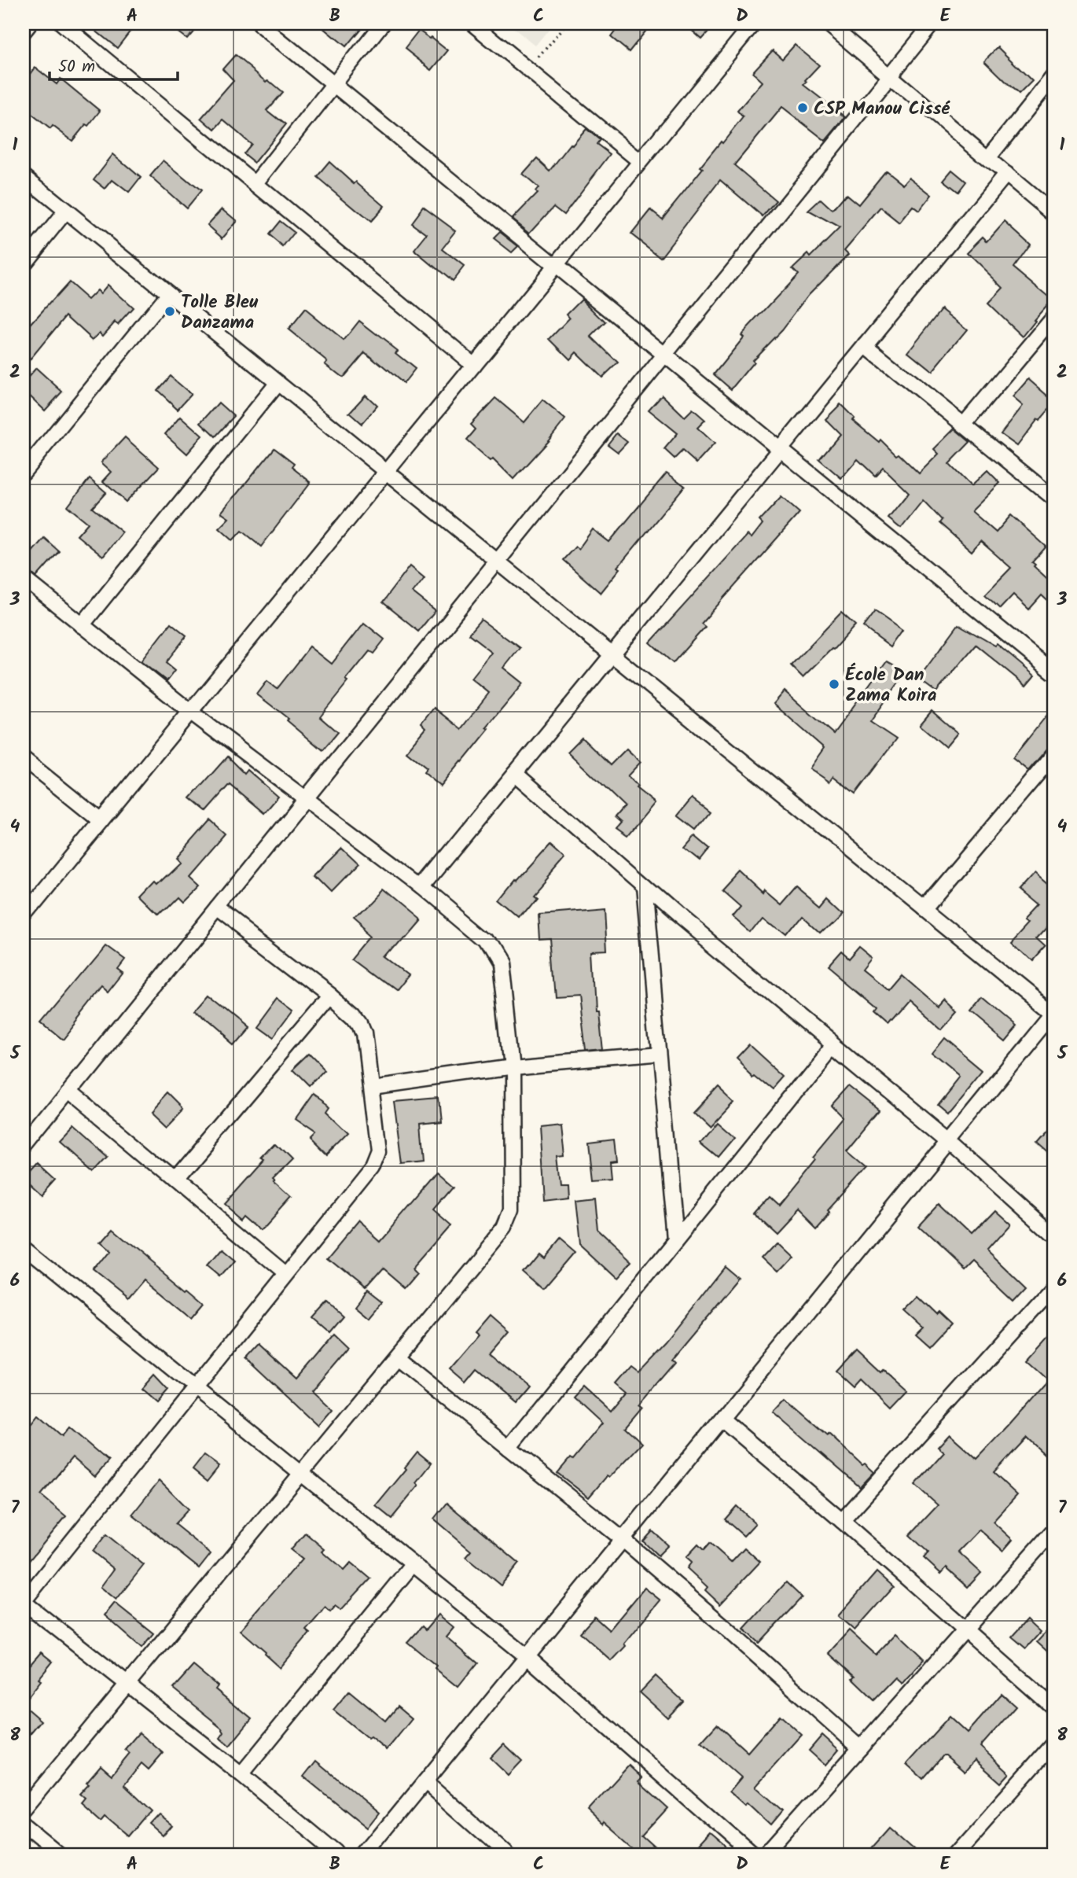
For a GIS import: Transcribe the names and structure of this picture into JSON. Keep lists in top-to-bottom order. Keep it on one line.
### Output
{"places":["CSP Manou Cissé","Tolle Bleu Danzama","École Dan Zama Koira"],"scale_bar":"50 m","grid":{"columns":["A","B","C","D","E"],"rows":["1","2","3","4","5","6","7","8"]}}
